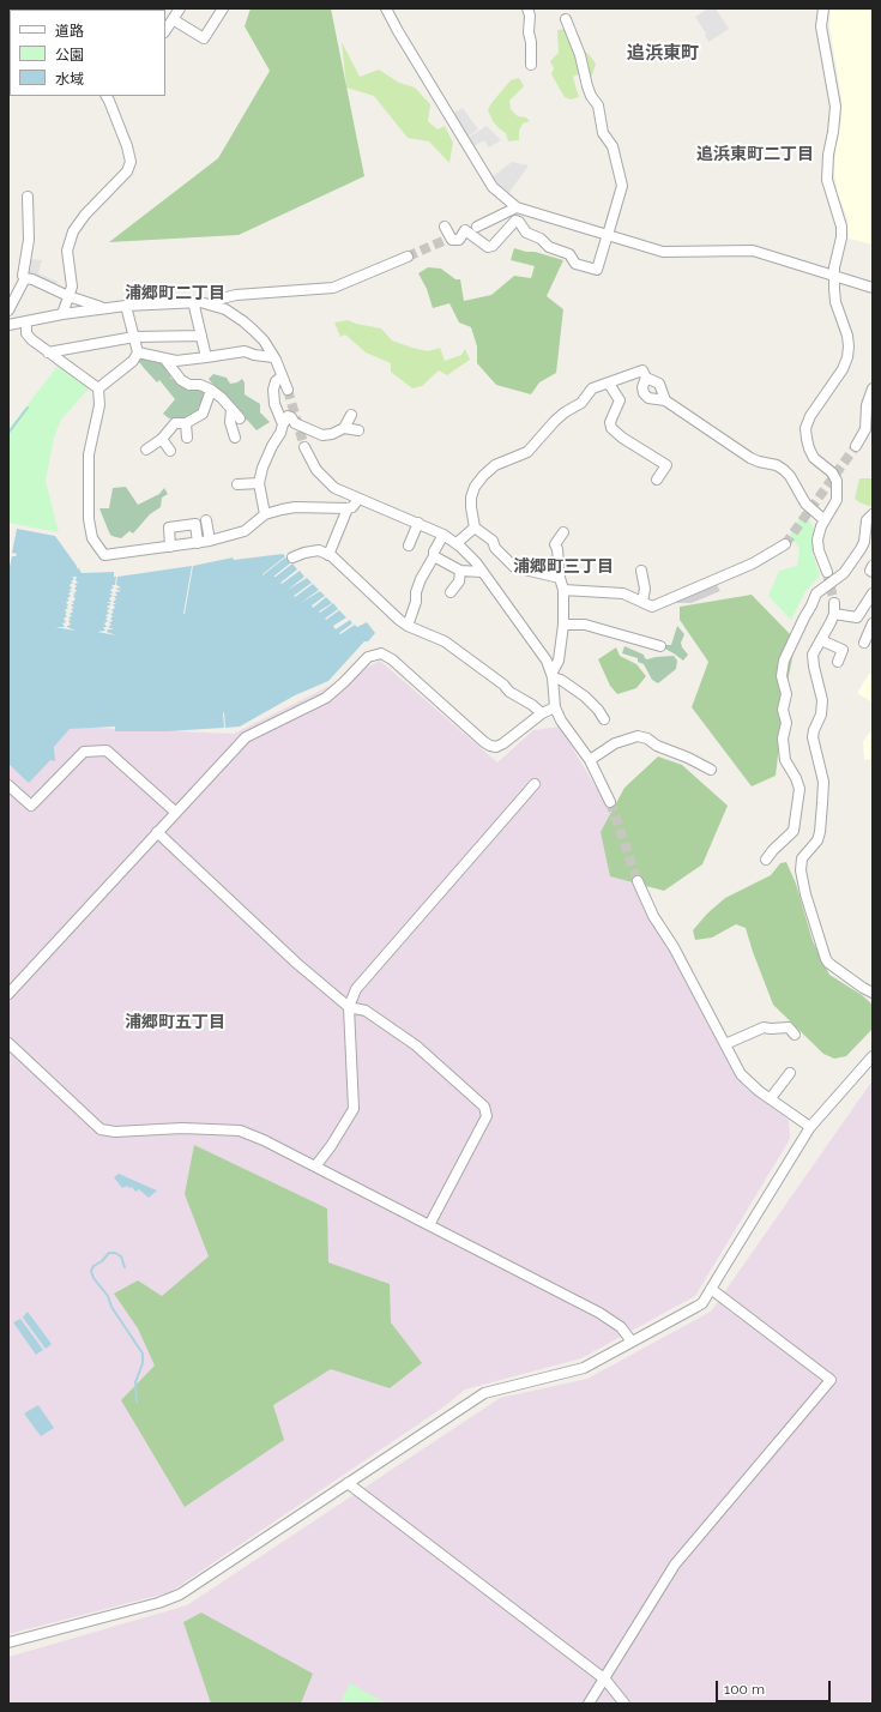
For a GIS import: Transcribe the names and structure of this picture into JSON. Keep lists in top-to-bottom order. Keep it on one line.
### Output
{"districts":["追浜東町","追浜東町二丁目","浦郷町二丁目","浦郷町三丁目","浦郷町五丁目"],"legend":["道路","公園","水域"],"scale_bar":"100 m"}
